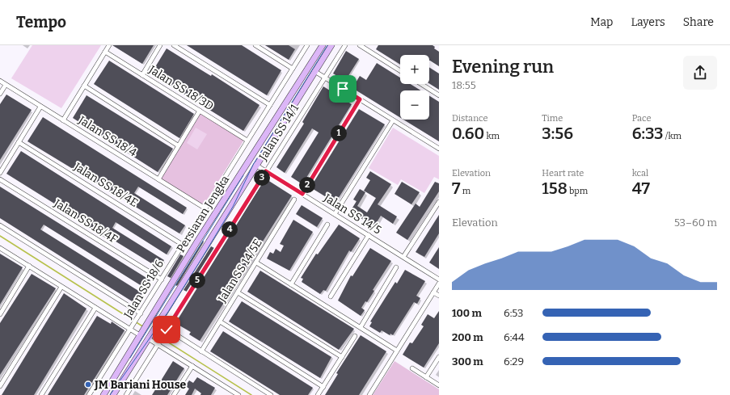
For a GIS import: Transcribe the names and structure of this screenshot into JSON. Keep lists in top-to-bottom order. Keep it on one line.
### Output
{"streets":{"main road":["Persiaran Jengka"],"street":["Jalan SS 18/3D","Jalan SS 14/1","Jalan SS 18/4","Jalan SS 18/4E","Jalan SS 14/5","Jalan SS 18/4F","Jalan SS 14/5E","Jalan SS 18/6"]},"crossings":[["Jalan SS 18/3D","Jalan SS 18/6"],["Jalan SS 14/1","Jalan SS 14/5"],["Jalan SS 18/4","Jalan SS 18/6"],["Jalan SS 18/4E","Jalan SS 18/6"],["Persiaran Jengka","Jalan SS 14/5"],["Jalan SS 18/4F","Jalan SS 18/6"]],"places":["JM Bariani House"],"page":{"header":"Tempo","nav":["Map","Layers","Share"],"heading":["Evening run","18:55"],"map_buttons":["+","−"],"stats":[["Distance","0.60 km"],["Time","3:56"],["Pace","6:33 /km"],["Elevation","7 m"],["Heart rate","158 bpm"],["kcal","47"]],"pins":["1","3","2","4","5"],"chart":["Elevation","53–60 m"],"list":[{"name":"100 m","note":"6:53"},{"name":"200 m","note":"6:44"},{"name":"300 m","note":"6:29"}]}}
